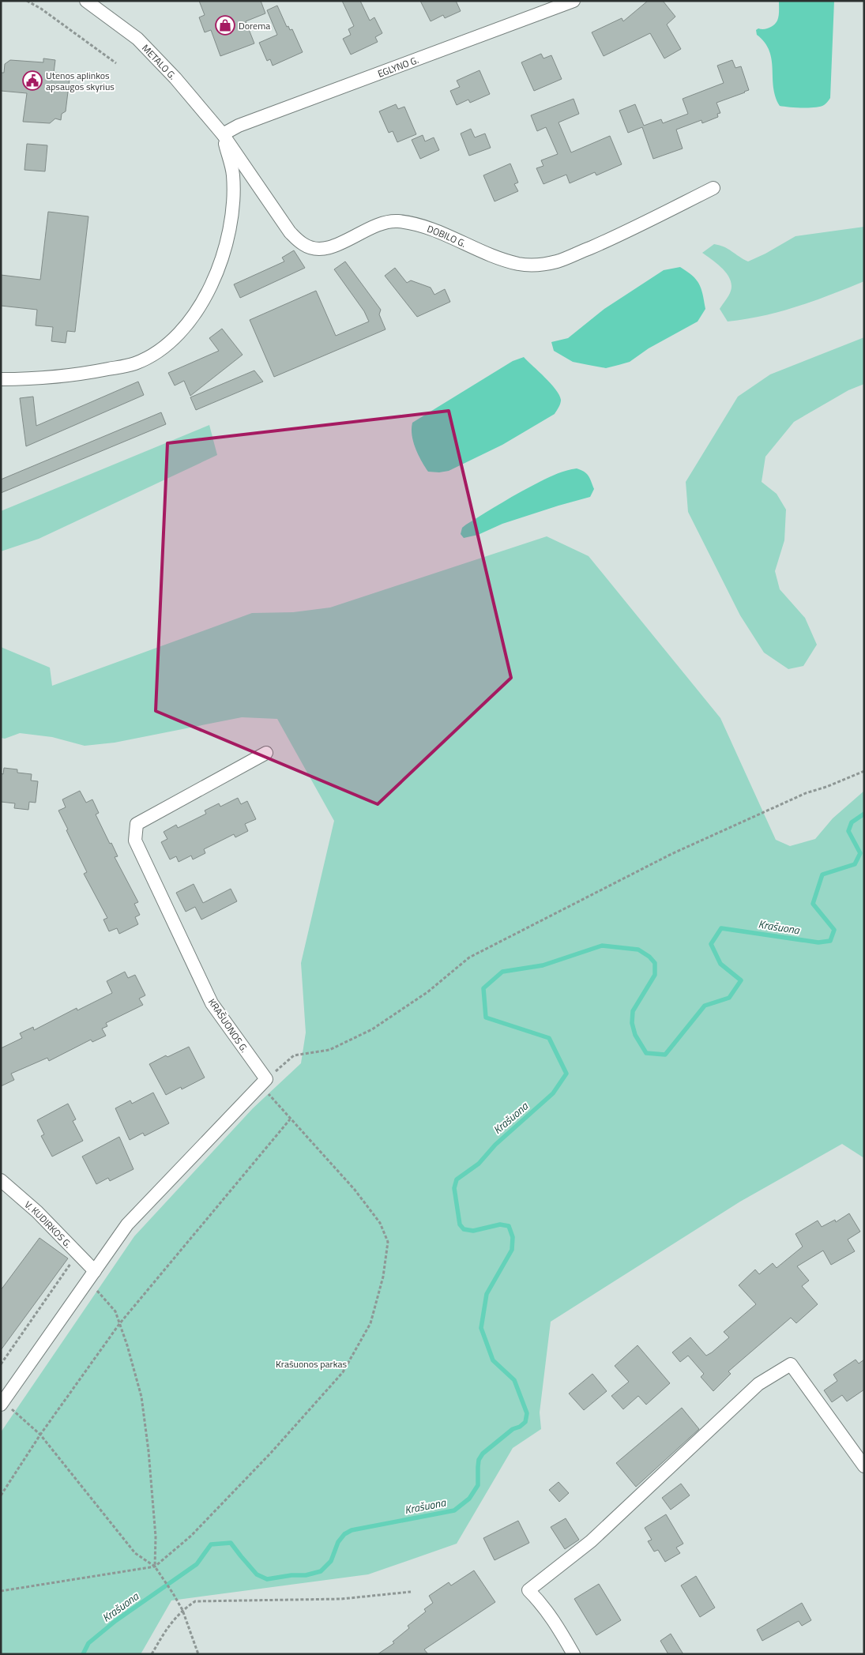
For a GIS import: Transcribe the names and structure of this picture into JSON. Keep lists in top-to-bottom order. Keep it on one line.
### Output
{"streets":{"street":["METALO G.","EGLYNO G.","DOBILO G.","KRAŠUONOS G.","V. KUDIRKOS G."]},"crossings":[["METALO G.","EGLYNO G."],["METALO G.","DOBILO G."],["EGLYNO G.","DOBILO G."]],"water":["Krašuona"],"parks":["Krašuonos parkas"],"places":{"shop":["Dorema"],"public building":["Utenos aplinkos apsaugos skyrius"]}}
